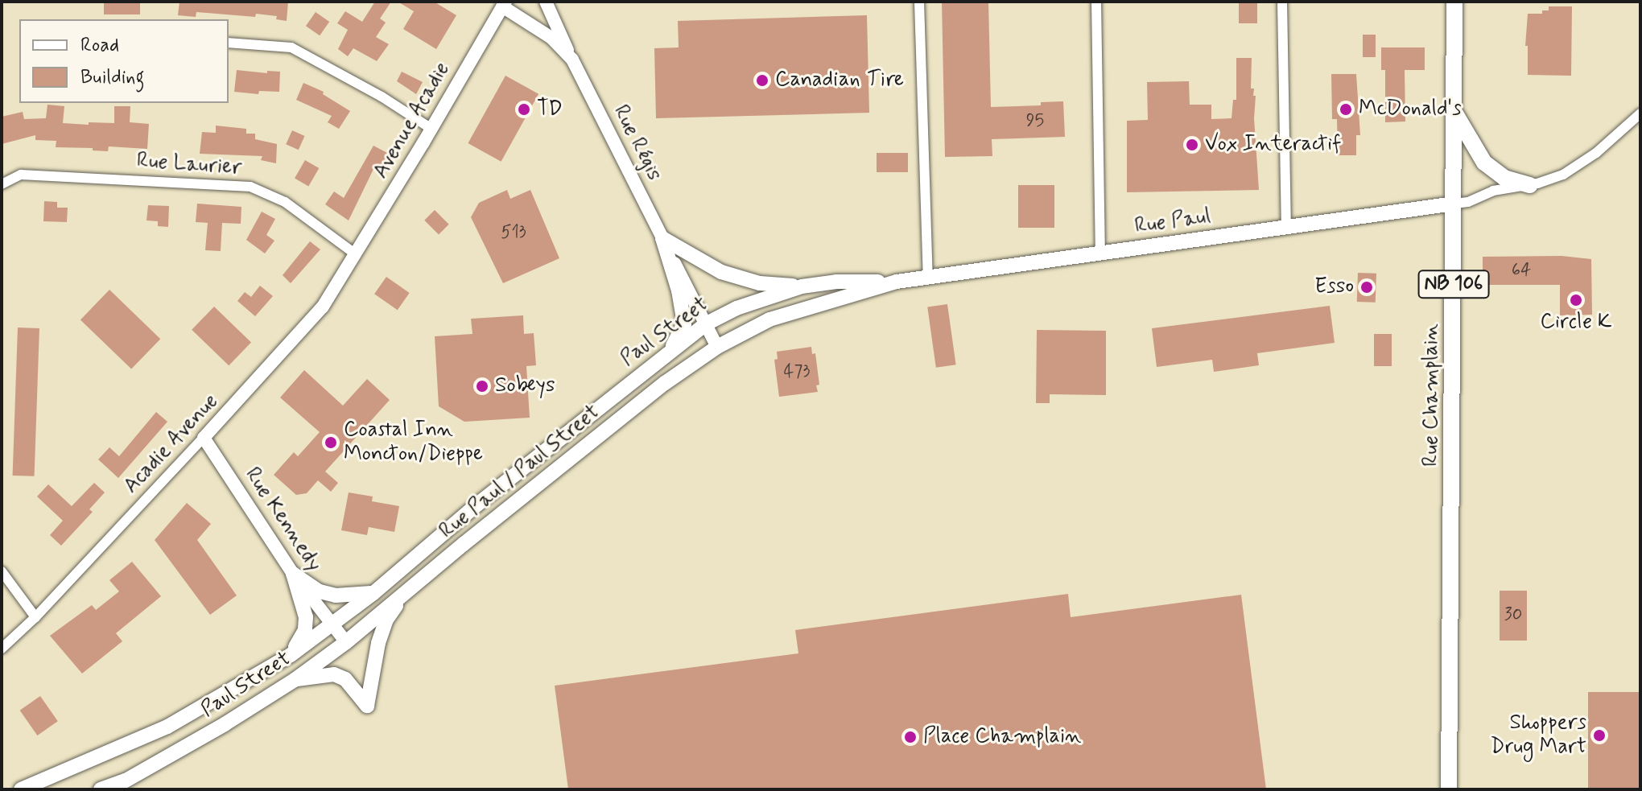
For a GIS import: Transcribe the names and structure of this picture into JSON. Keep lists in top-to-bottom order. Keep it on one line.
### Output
{"streets":{"main road":["Rue Paul","NB 106","Paul Street","Rue Champlain","Rue Paul / Paul Street"],"street":["Avenue Acadie","Rue Régis","Rue Laurier","Acadie Avenue","Rue Kennedy"]},"crossings":[["Avenue Acadie","Rue Régis"],["Avenue Acadie","Rue Laurier"],["Avenue Acadie","Acadie Avenue"],["Rue Régis","Paul Street"],["Rue Laurier","Acadie Avenue"],["Rue Paul","Paul Street"],["Rue Paul","Rue Champlain"],["Paul Street","Rue Paul / Paul Street"],["Paul Street","Rue Kennedy"],["Acadie Avenue","Rue Kennedy"]],"places":["Canadian Tire","TD","McDonald's","Vox Interactif","Esso","Circle K","Sobeys","Coastal Inn Moncton/Dieppe","Shoppers Drug Mart","Place Champlain"],"house_numbers":["95","513","64","473","30"],"legend":["Road","Building"]}
